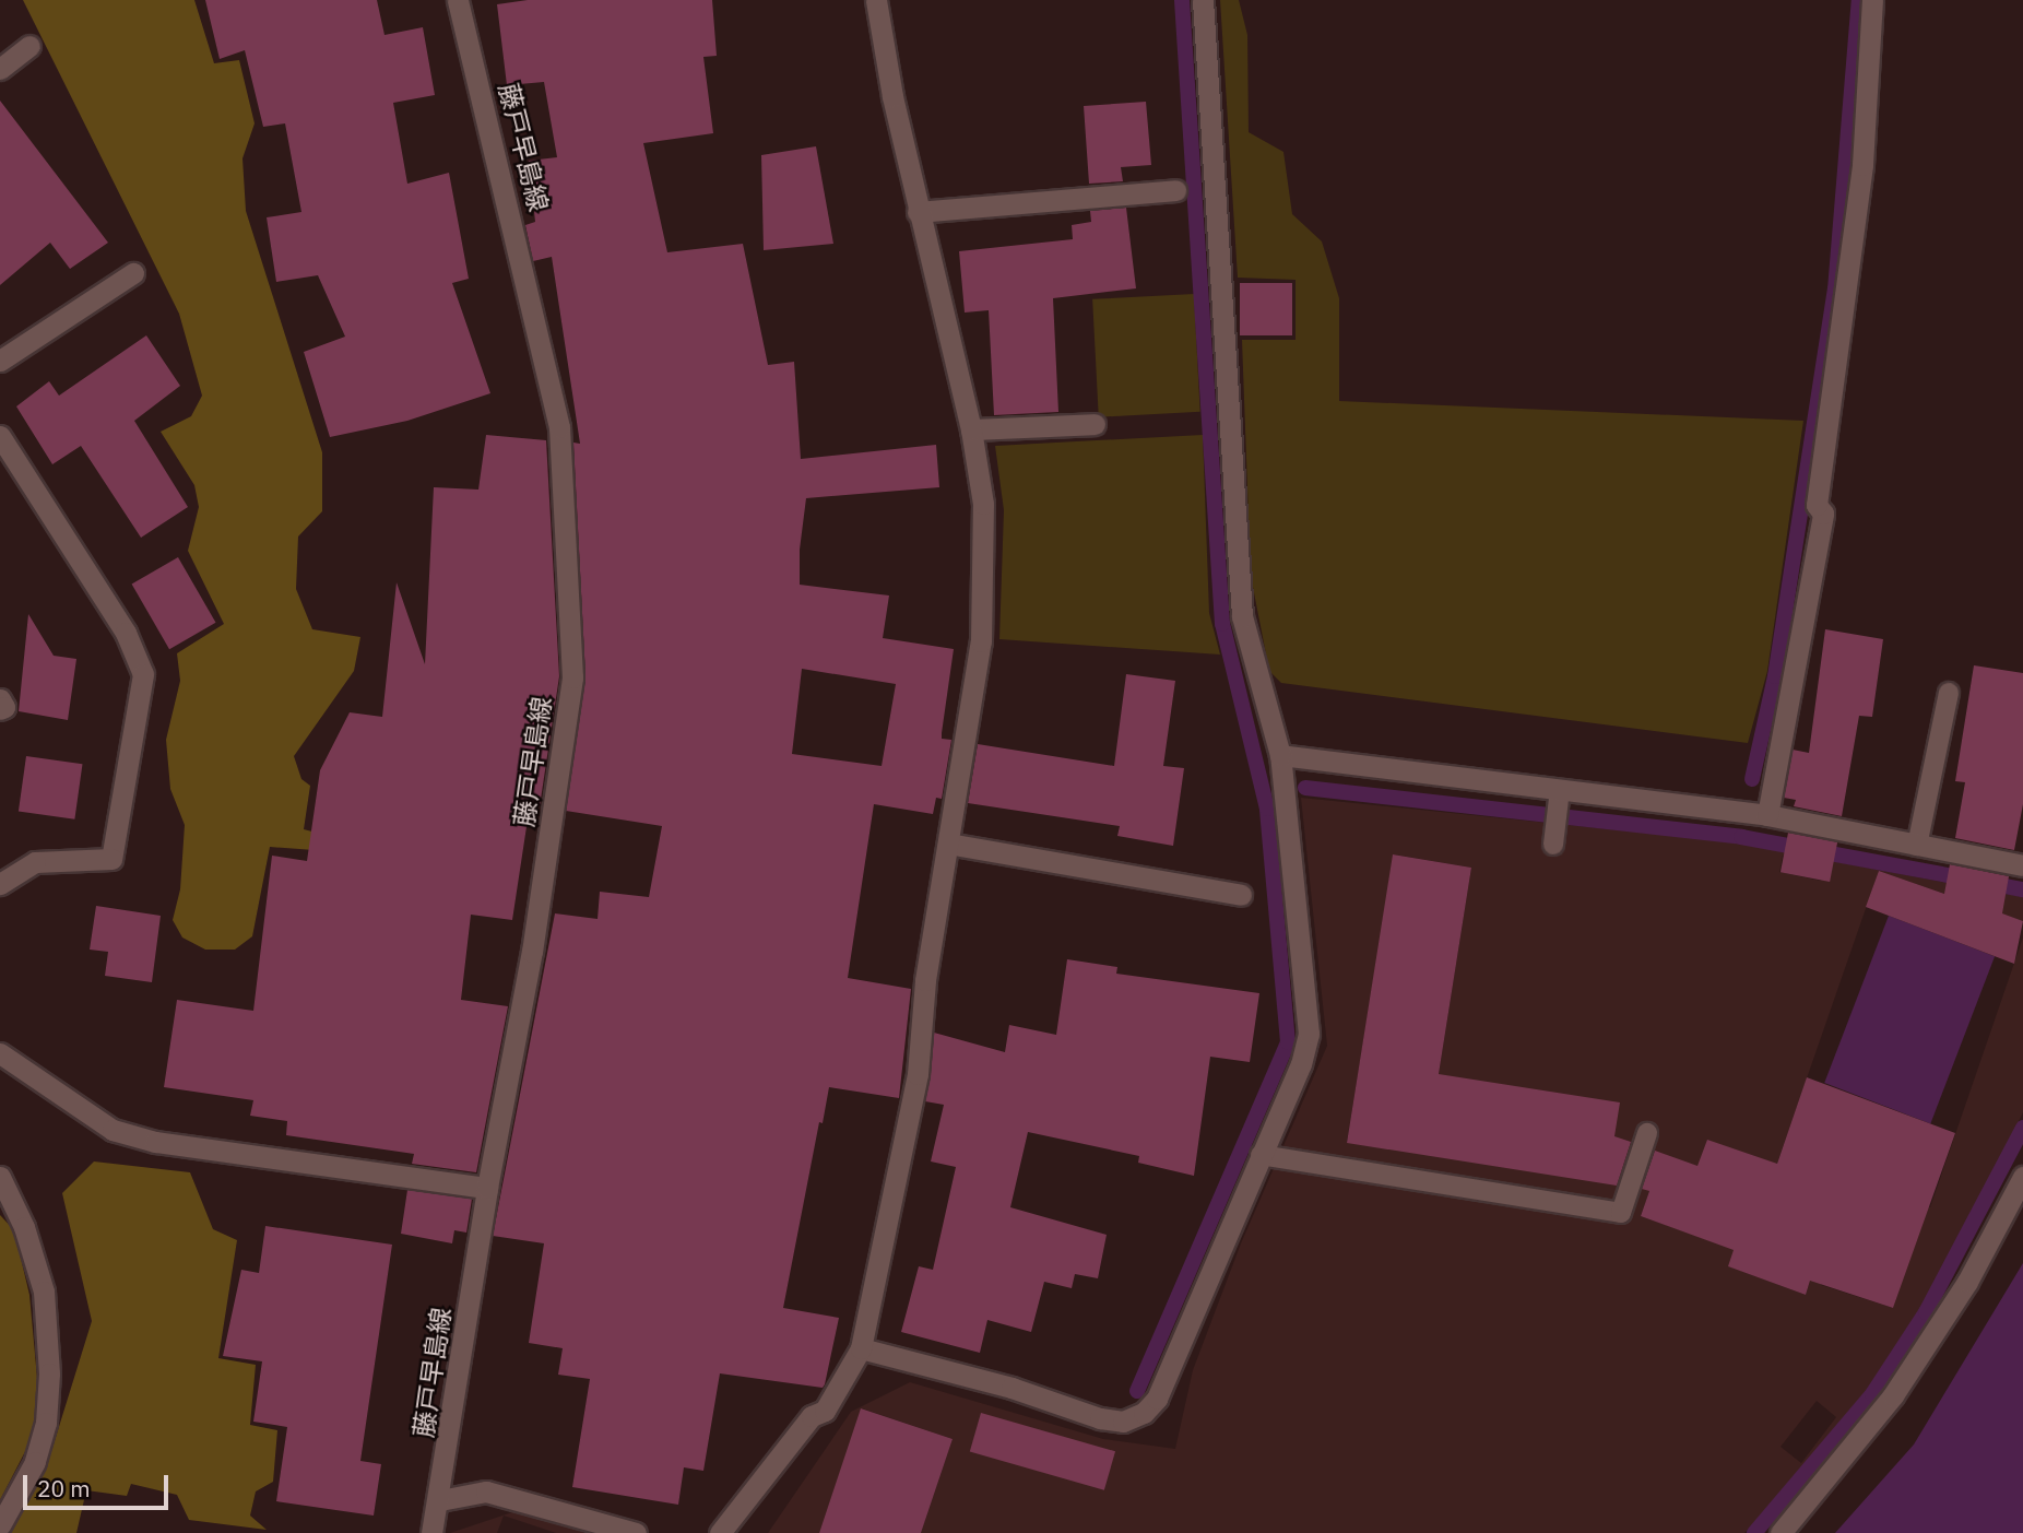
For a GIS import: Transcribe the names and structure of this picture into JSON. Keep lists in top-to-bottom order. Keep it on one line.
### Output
{"streets":{"street":["藤戸早島線"]},"scale_bar":"20 m"}
